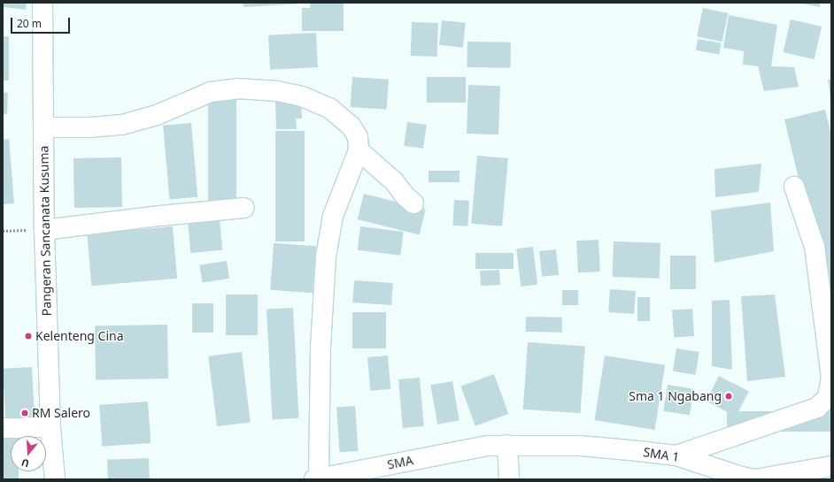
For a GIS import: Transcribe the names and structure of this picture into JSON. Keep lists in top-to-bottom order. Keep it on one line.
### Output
{"streets":{"street":["Pangeran Sancanata Kusuma","SMA 1","SMA"]},"crossings":[["SMA 1","SMA"]],"places":["Kelenteng Cina","Sma 1 Ngabang","RM Salero"],"scale_bar":"20 m","north":"bottom"}
